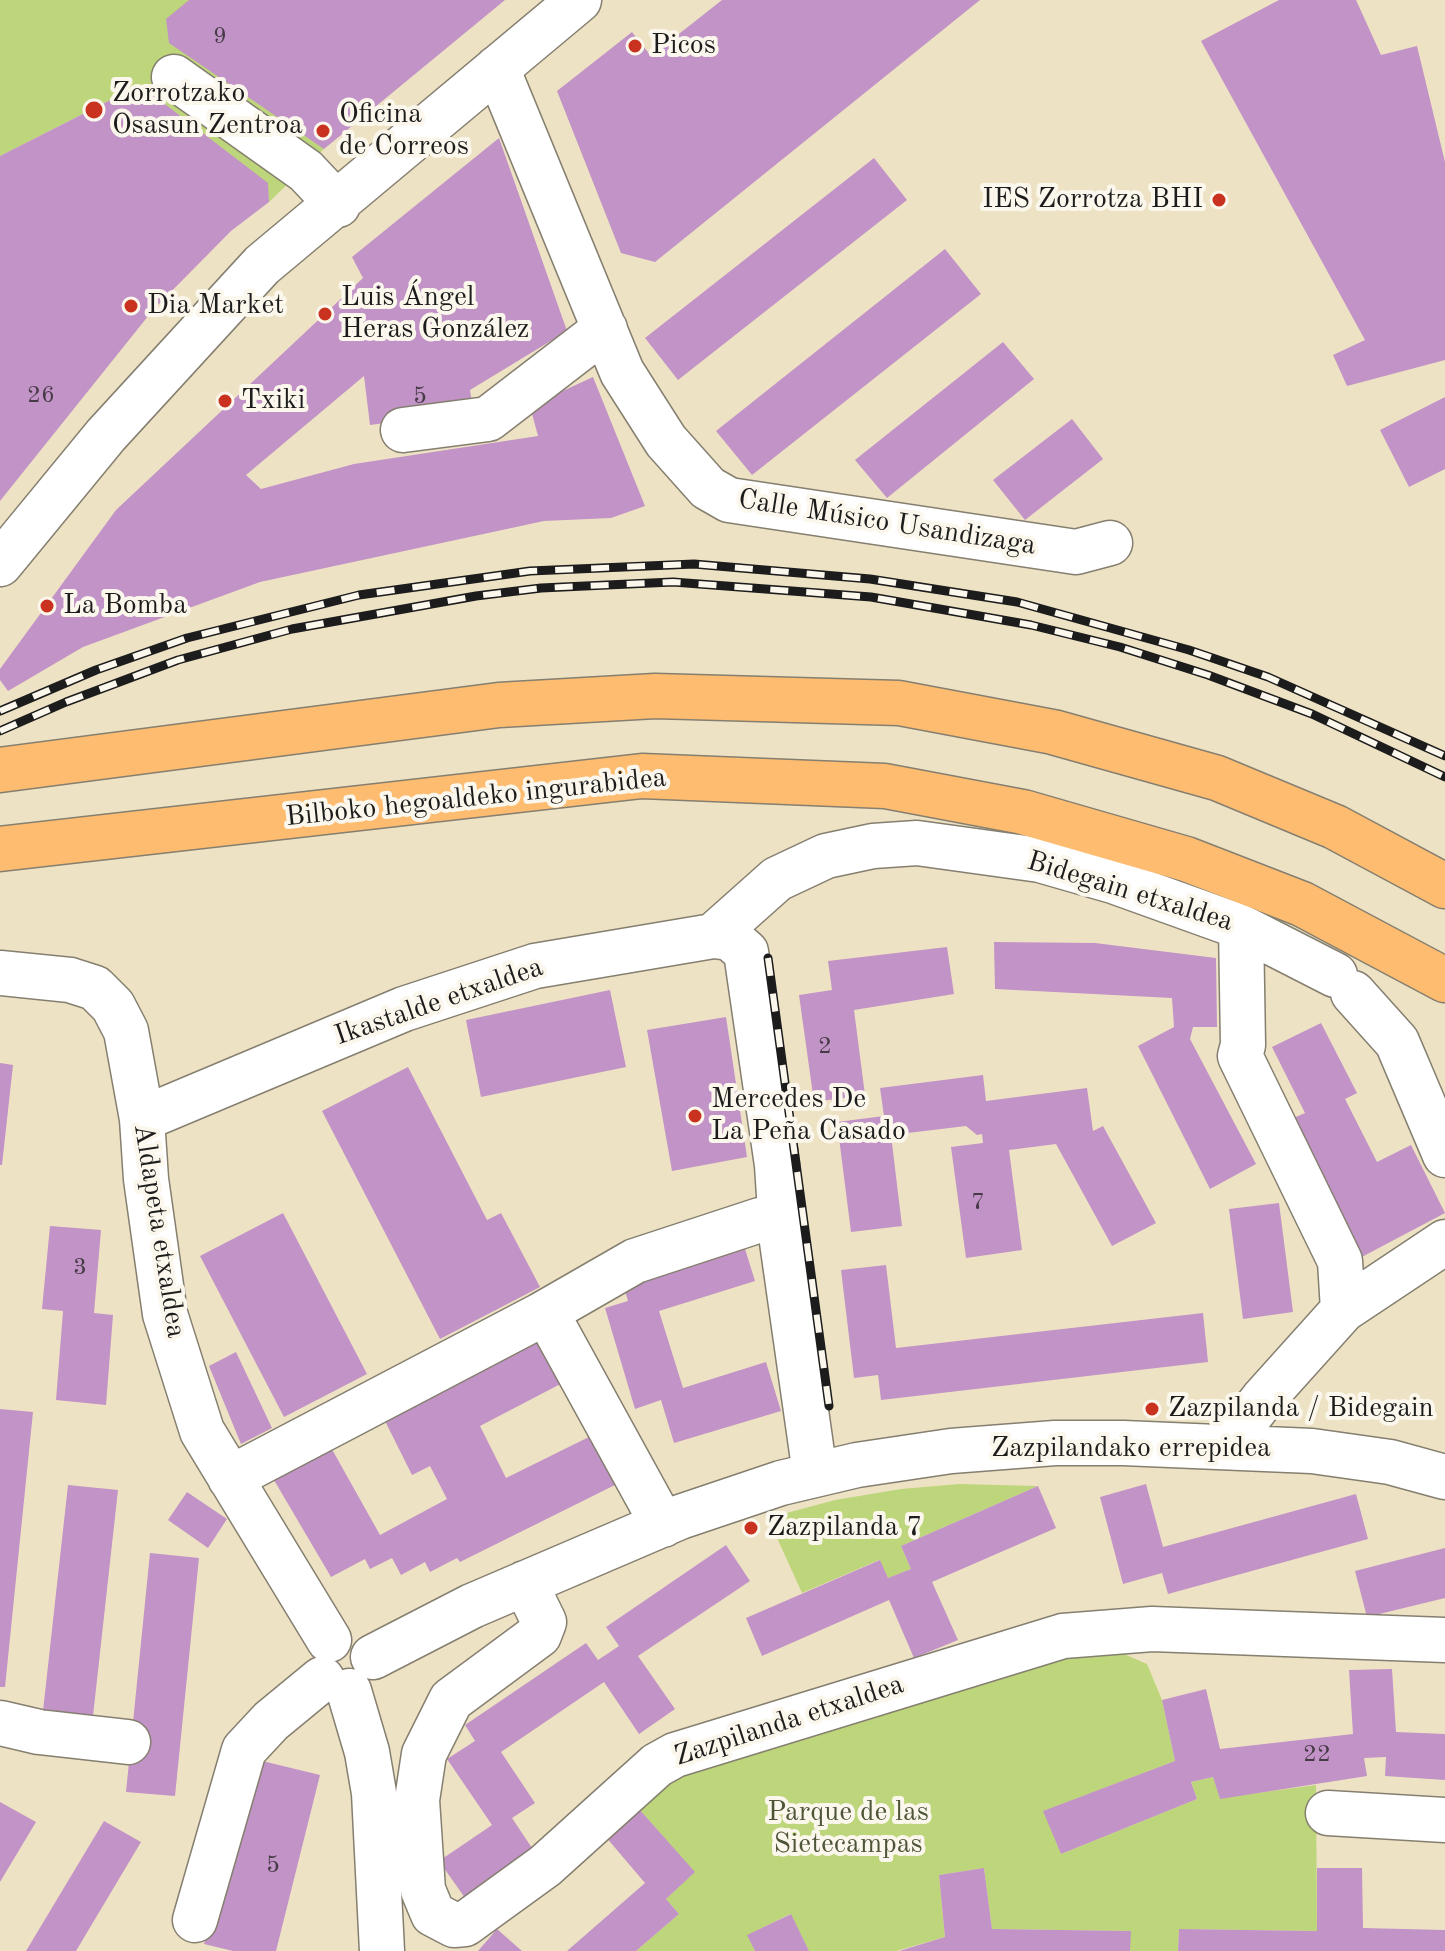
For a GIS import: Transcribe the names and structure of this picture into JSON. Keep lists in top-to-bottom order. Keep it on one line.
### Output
{"streets":{"highway":["Bilboko hegoaldeko ingurabidea"],"street":["Calle Músico Usandizaga","Bidegain etxaldea","Ikastalde etxaldea","Aldapeta etxaldea","Zazpilandako errepidea","Zazpilanda etxaldea"]},"crossings":[["Bidegain etxaldea","Ikastalde etxaldea"],["Ikastalde etxaldea","Aldapeta etxaldea"],["Aldapeta etxaldea","Zazpilandako errepidea"],["Zazpilandako errepidea","Zazpilanda etxaldea"]],"parks":["Parque de las Sietecampas"],"places":["Picos","Zorrotzako Osasun Zentroa","Oficina de Correos","IES Zorrotza BHI","Dia Market","Luis Ángel Heras González","Txiki","La Bomba","Mercedes De La Peña Casado","Zazpilanda / Bidegain","Zazpilanda 7"],"house_numbers":["9","26","5","2","7","3","22","5"]}
